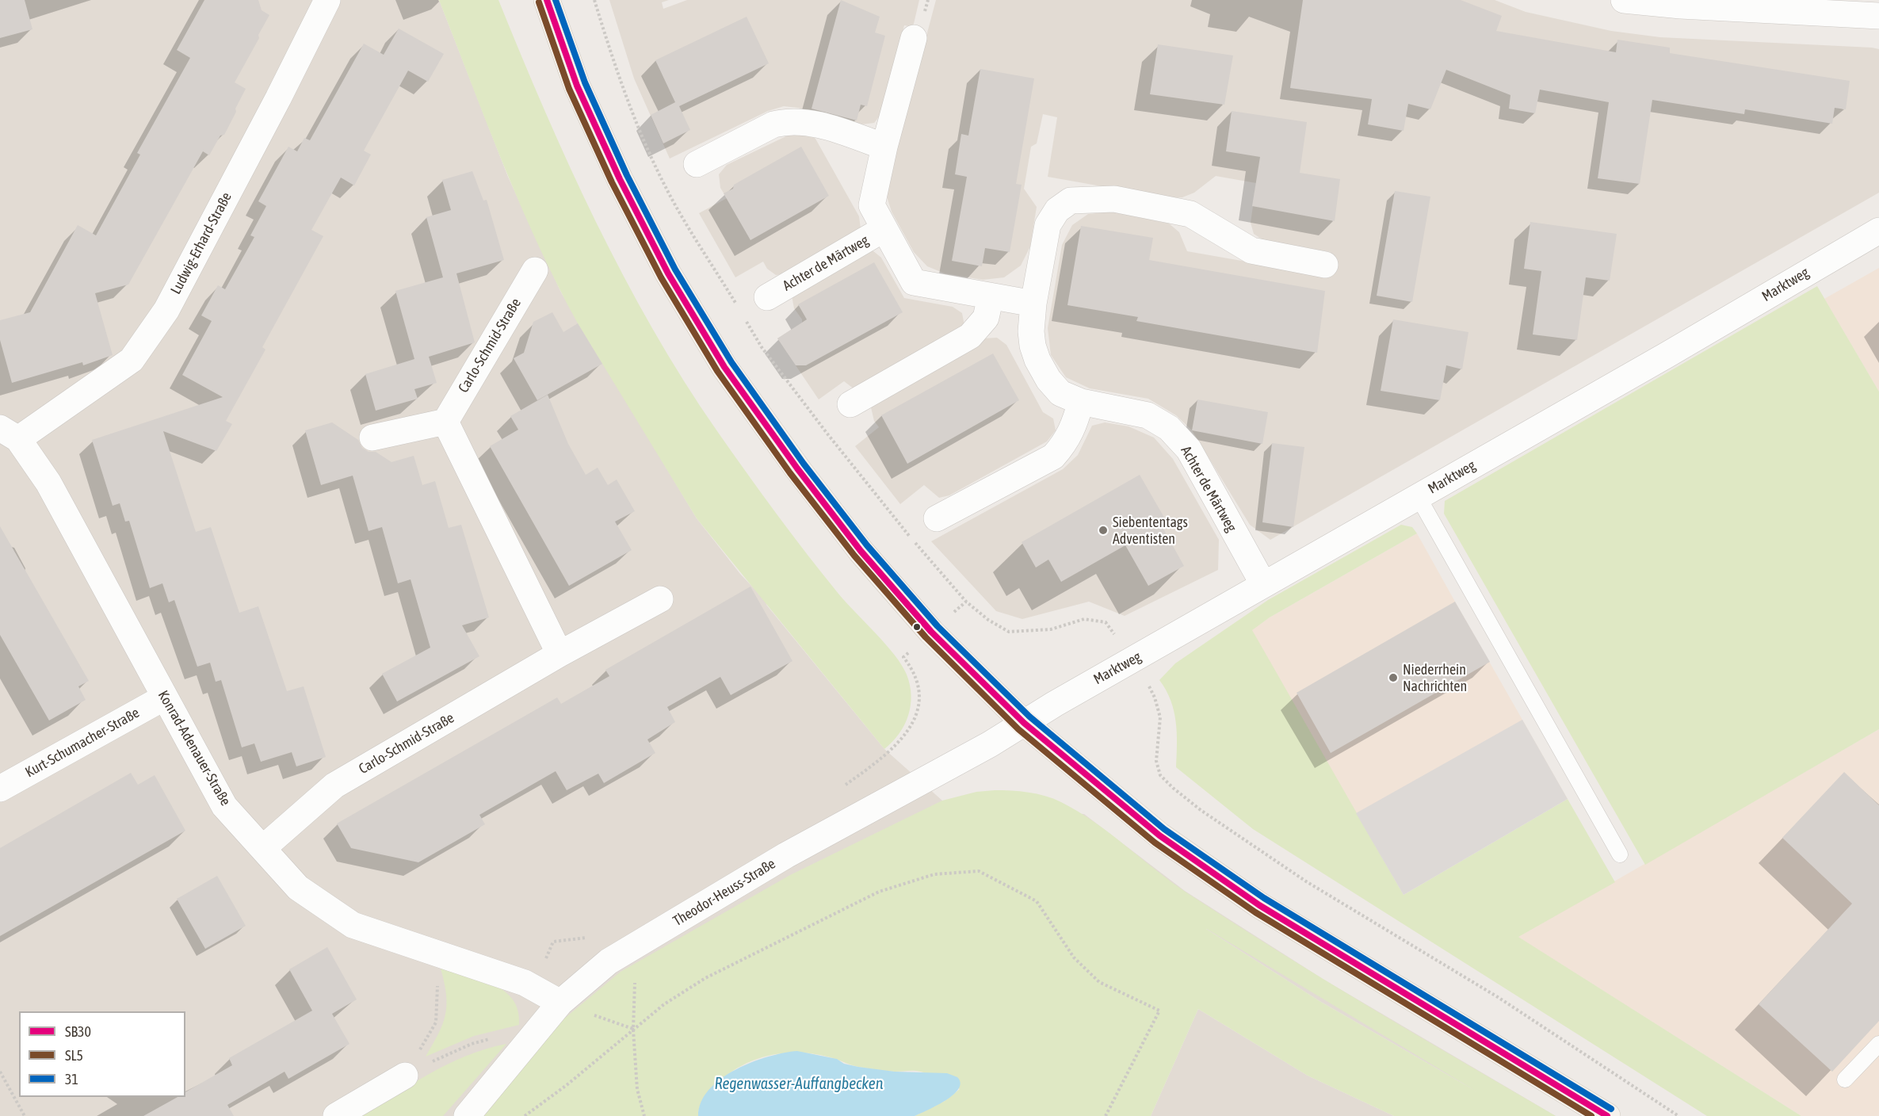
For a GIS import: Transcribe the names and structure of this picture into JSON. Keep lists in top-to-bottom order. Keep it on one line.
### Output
{"streets":{"street":["Ludwig-Erhard-Straße","Achter de Märtweg","Marktweg","Carlo-Schmid-Straße","Kurt-Schumacher-Straße","Konrad-Adenauer-Straße","Theodor-Heuss-Straße"]},"crossings":[["Ludwig-Erhard-Straße","Konrad-Adenauer-Straße"],["Achter de Märtweg","Marktweg"],["Marktweg","Theodor-Heuss-Straße"],["Carlo-Schmid-Straße","Konrad-Adenauer-Straße"],["Kurt-Schumacher-Straße","Konrad-Adenauer-Straße"],["Konrad-Adenauer-Straße","Theodor-Heuss-Straße"]],"water":["Regenwasser-Auffangbecken"],"places":["Siebententags Adventisten","Niederrhein Nachrichten"],"lines":["transit line SB30","transit line 31","transit line SL5"],"legend":["SB30","SL5","31"]}
